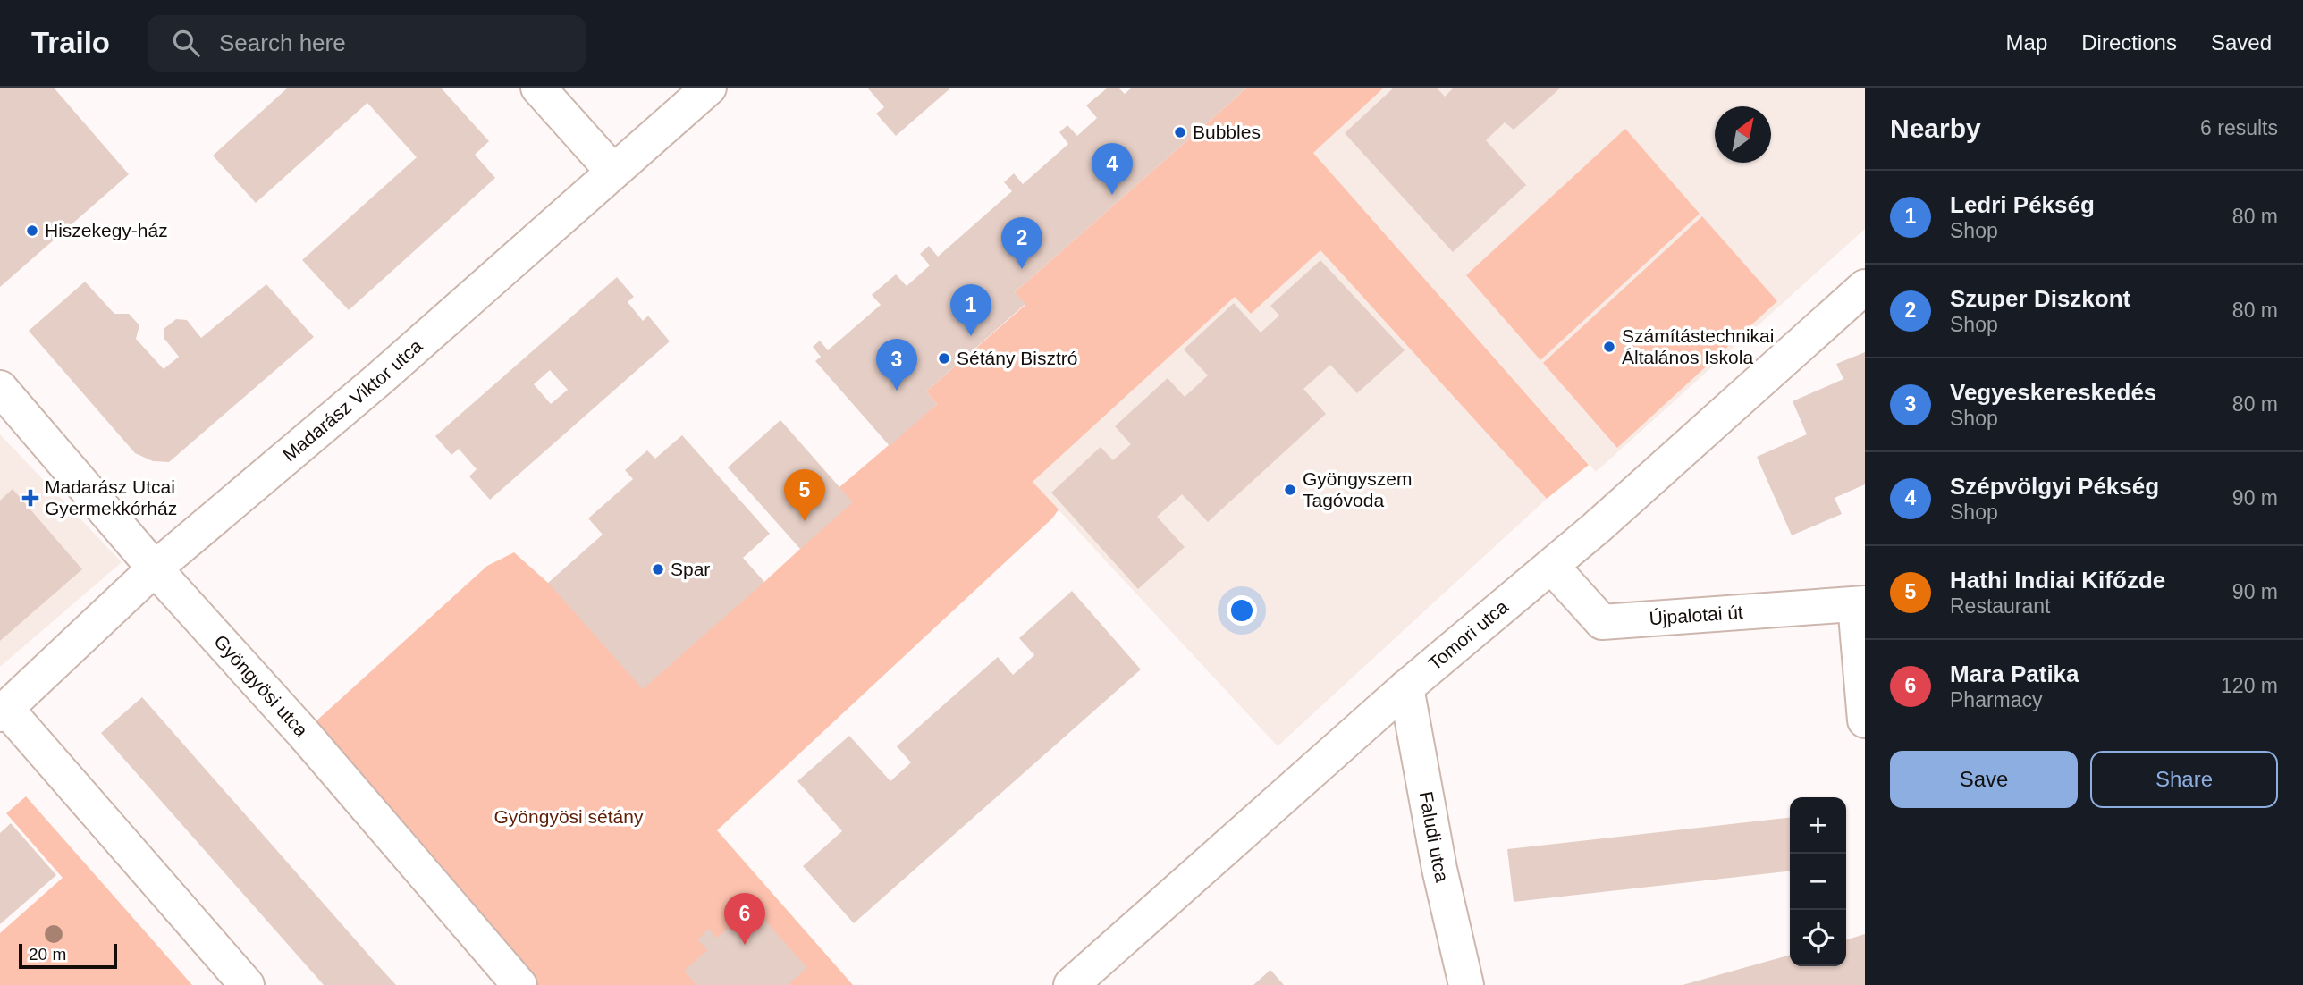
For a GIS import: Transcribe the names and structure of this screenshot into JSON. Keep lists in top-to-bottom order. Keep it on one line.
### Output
{"streets":{"street":["Madarász Viktor utca","Újpalotai út","Tomori utca","Gyöngyösi utca","Faludi utca"]},"crossings":[["Madarász Viktor utca","Gyöngyösi utca"],["Újpalotai út","Tomori utca"],["Tomori utca","Faludi utca"]],"parks":["Gyöngyösi sétány"],"places":{"other":["Bubbles","Hiszekegy-ház","Számítástechnikai Általános Iskola","Sétány Bisztró","Gyöngyszem Tagóvoda","Spar"],"health":["Madarász Utcai Gyermekkórház"]},"scale_bar":"20 m","north":"top right","page":{"header":"Trailo","search":"Search here","nav":["Map","Directions","Saved"],"heading":["Nearby","6 results"],"pins":["4","2","1","3","5","6"],"list":[{"mark":"1","name":"Ledri Pékség","note":"Shop","value":"80 m"},{"mark":"2","name":"Szuper Diszkont","note":"Shop","value":"80 m"},{"mark":"3","name":"Vegyeskereskedés","note":"Shop","value":"80 m"},{"mark":"4","name":"Szépvölgyi Pékség","note":"Shop","value":"90 m"},{"mark":"5","name":"Hathi Indiai Kifőzde","note":"Restaurant","value":"90 m"},{"mark":"6","name":"Mara Patika","note":"Pharmacy","value":"120 m"}],"buttons":["Save","Share"],"map_buttons":["+","−"],"scale":"20 m"}}
